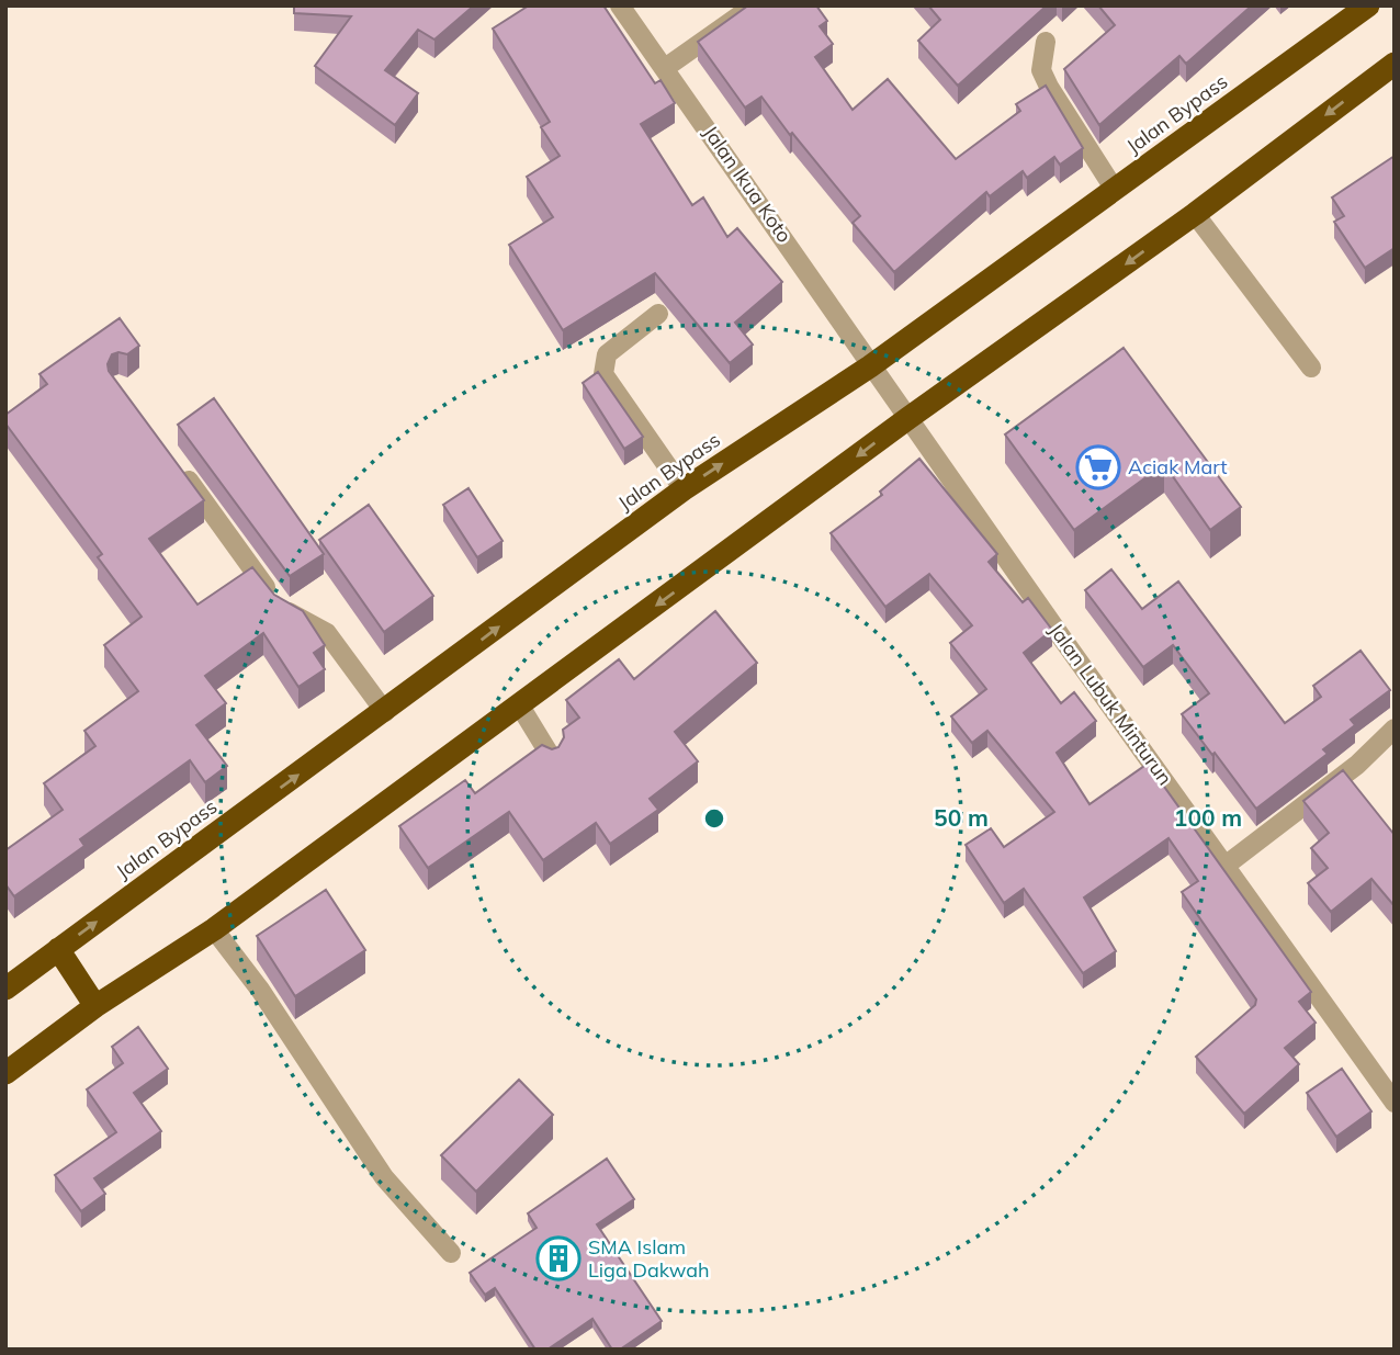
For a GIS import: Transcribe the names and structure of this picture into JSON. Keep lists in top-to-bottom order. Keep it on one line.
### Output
{"streets":{"highway":["Jalan Bypass"],"street":["Jalan Ikua Koto","Jalan Lubuk Minturun"]},"crossings":[["Jalan Bypass","Jalan Ikua Koto"],["Jalan Ikua Koto","Jalan Lubuk Minturun"]],"places":{"supermarket":["Aciak Mart"],"building":["SMA Islam Liga Dakwah"]},"rings":["50 m","100 m"]}
